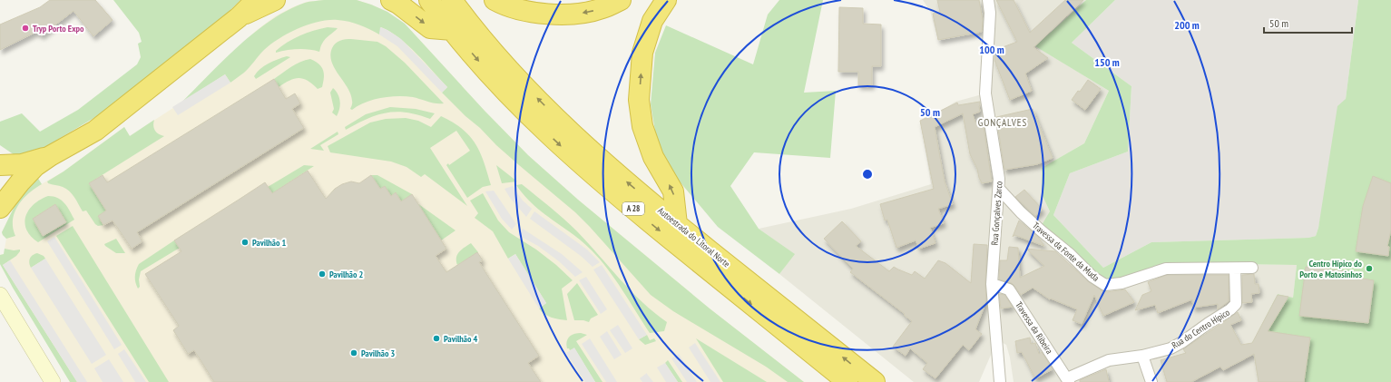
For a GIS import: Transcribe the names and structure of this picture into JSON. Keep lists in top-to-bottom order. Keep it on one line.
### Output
{"streets":{"highway":["A 28","Autoestrada do Litoral Norte"],"street":["Rua Gonçalves Zarco","Travessa da Fonte da Muda","Travessa da Ribeira","Rua do Centro Hípico"]},"crossings":[["Rua Gonçalves Zarco","Travessa da Fonte da Muda"],["Rua Gonçalves Zarco","Travessa da Ribeira"],["Travessa da Fonte da Muda","Rua do Centro Hípico"],["Travessa da Ribeira","Rua do Centro Hípico"]],"districts":["GONÇALVES"],"places":["Tryp Porto Expo","Pavilhão 1","Centro Hípico do Porto e Matosinhos","Pavilhão 2","Pavilhão 4","Pavilhão 3"],"scale_bar":"50 m","rings":["200 m","100 m","150 m","50 m"]}
